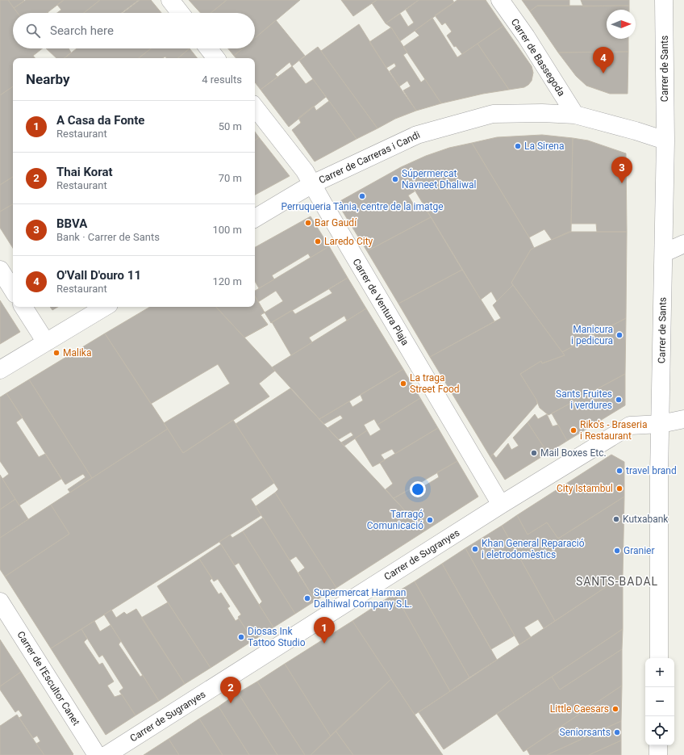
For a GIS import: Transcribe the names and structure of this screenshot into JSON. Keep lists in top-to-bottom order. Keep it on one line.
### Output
{"streets":{"street":["Carrer de Bassegoda","Carrer de Sants","Carrer de Carreras i Candi","Carrer de Ventura Plaja","Carrer de Sugranyes","Carrer de l'Escultor Canet"]},"crossings":[["Carrer de Bassegoda","Carrer de Carreras i Candi"],["Carrer de Sants","Carrer de Carreras i Candi"],["Carrer de Sants","Carrer de Sugranyes"],["Carrer de Carreras i Candi","Carrer de Ventura Plaja"],["Carrer de Ventura Plaja","Carrer de Sugranyes"]],"districts":["SANTS-BADAL"],"places":["La Sirena","Súpermercat Navneet Dhaliwal","Perruqueria Tània, centre de la imatge","Bar Gaudí","Laredo City","Manicura i pedicura","Malika","La traga Street Food","Sants Fruites i verdures","Riko's - Braseria i Restaurant","Mail Boxes Etc.","travel brand","City Istambul","Kutxabank","Tarragó Comunicació","Khan General Reparació i eletrodomèstics","Granier","Supermercat Harman Dalhiwal Company S.L.","Diosas Ink Tattoo Studio","Little Caesars","Seniorsants"],"north":"right","page":{"search":"Search here","pins":["4","3","1","2"],"heading":["Nearby","4 results"],"list":[{"mark":"1","name":"A Casa da Fonte","note":"Restaurant","value":"50 m"},{"mark":"2","name":"Thai Korat","note":"Restaurant","value":"70 m"},{"mark":"3","name":"BBVA","note":"Bank · Carrer de Sants","value":"100 m"},{"mark":"4","name":"O'Vall D'ouro 11","note":"Restaurant","value":"120 m"}],"map_buttons":["+","−"]}}
